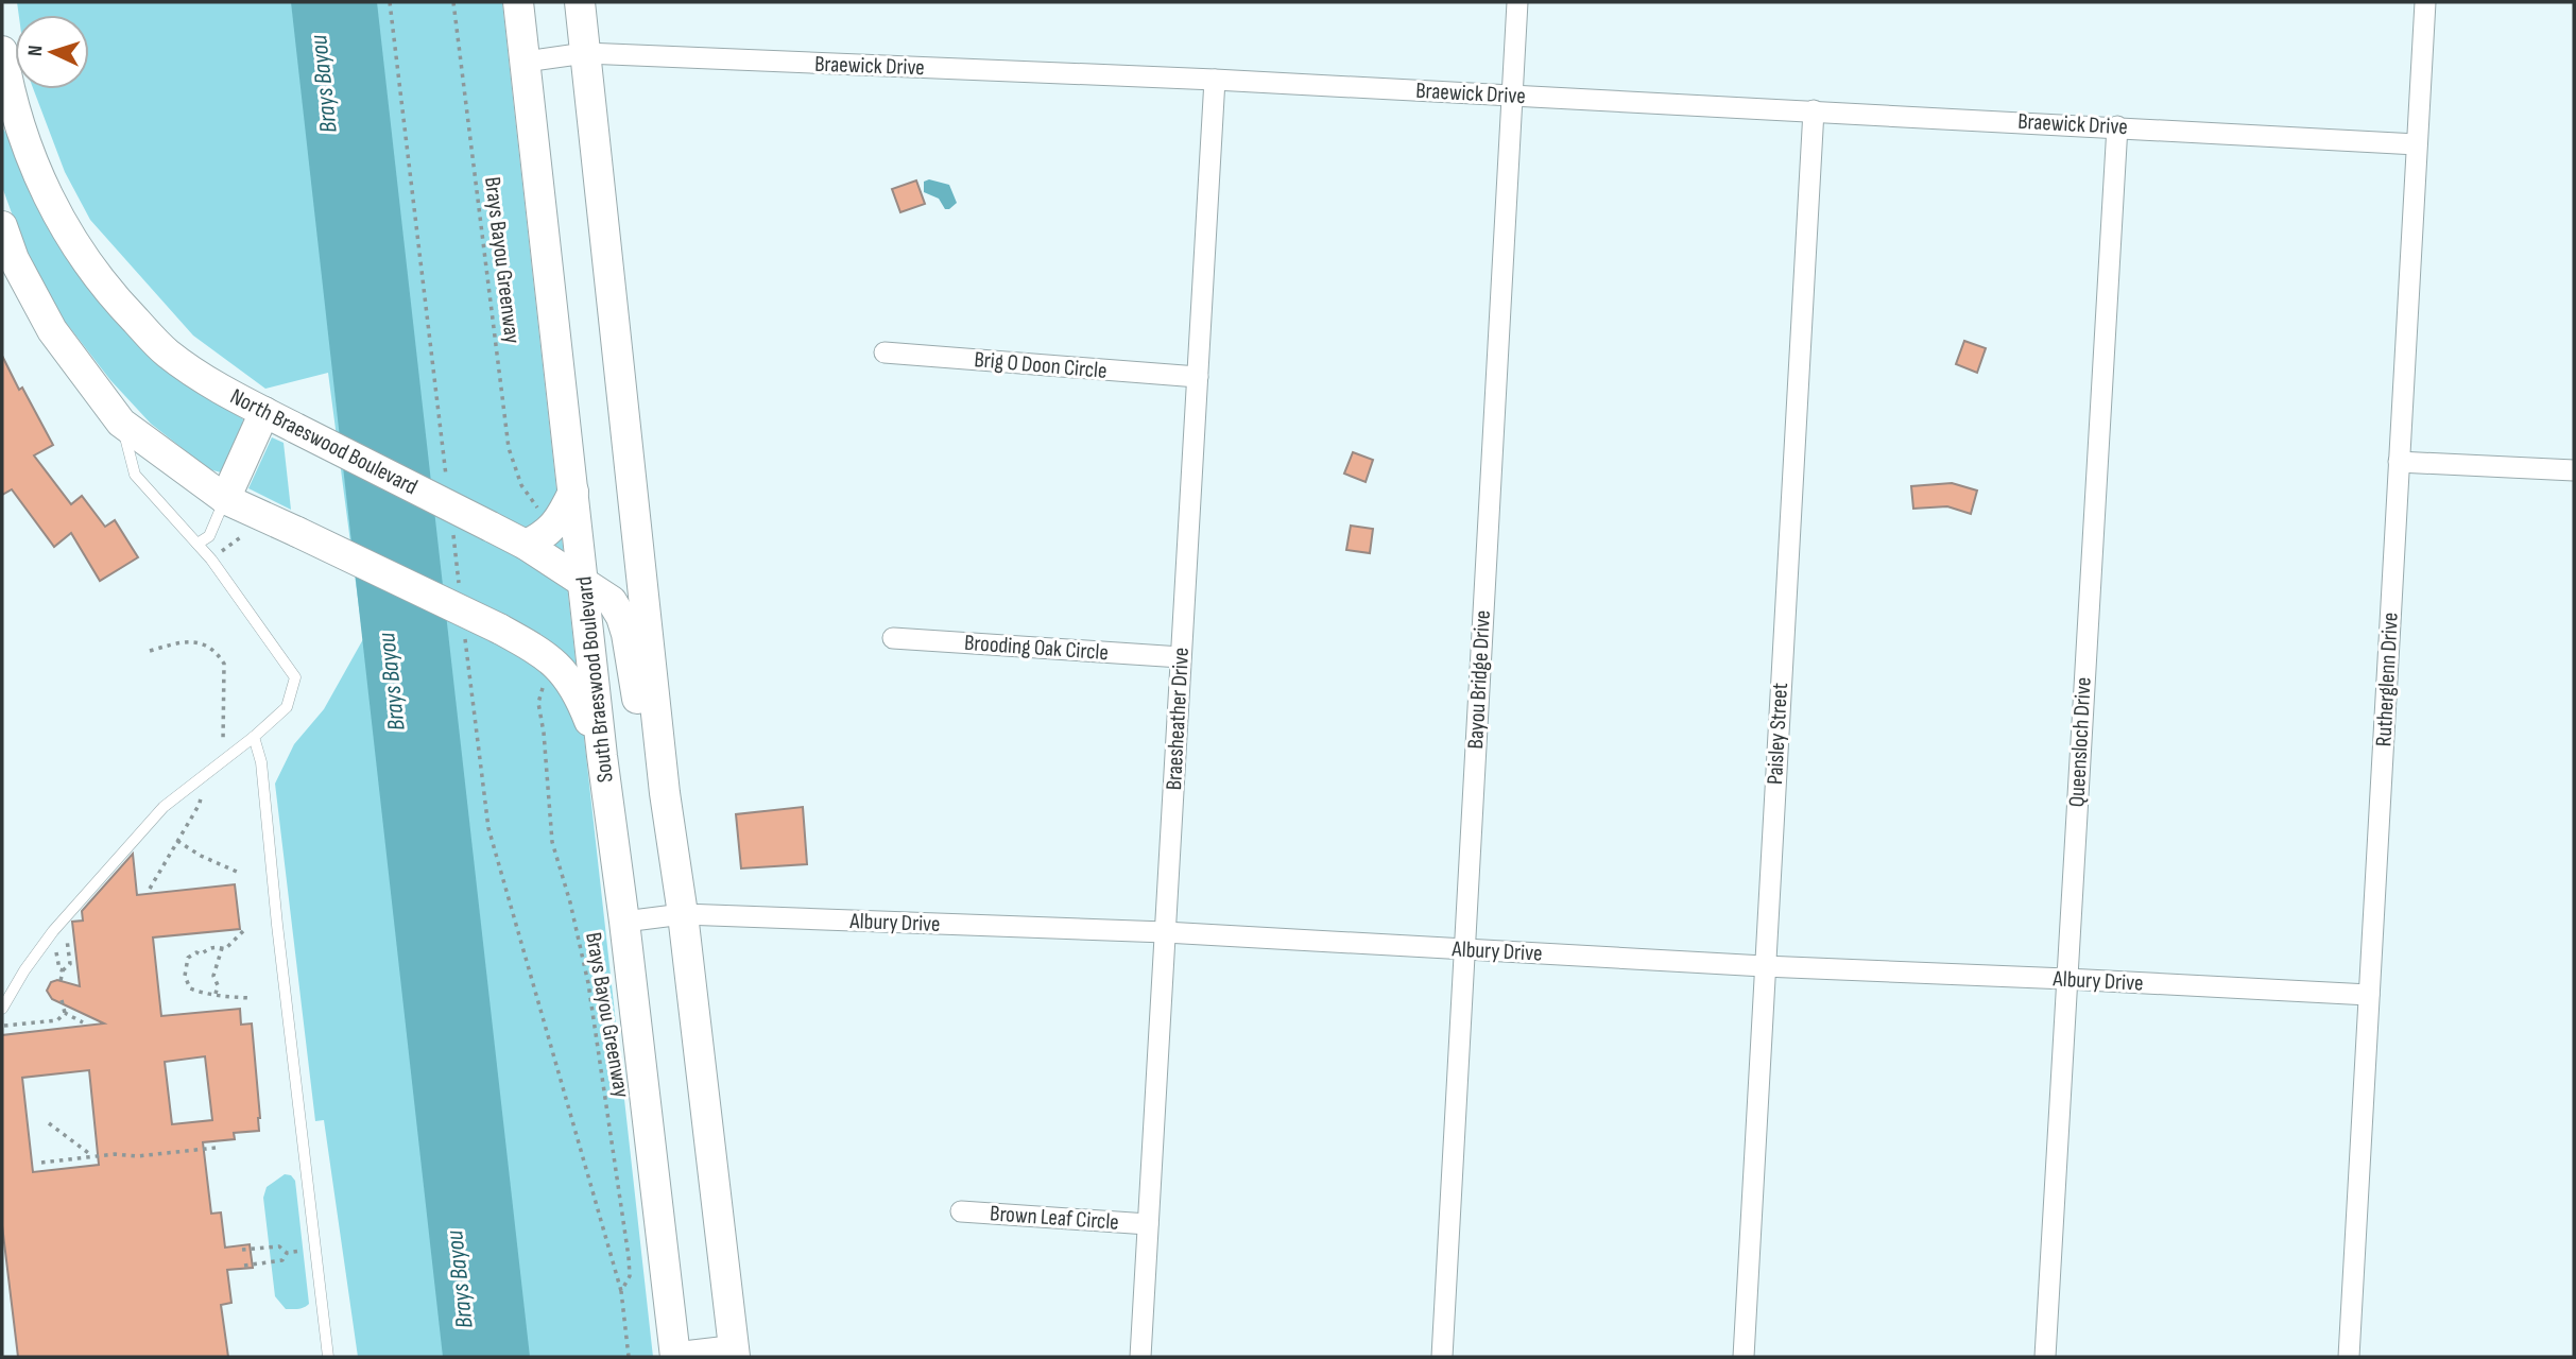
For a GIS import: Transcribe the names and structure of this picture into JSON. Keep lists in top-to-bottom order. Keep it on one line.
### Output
{"streets":{"main road":["North Braeswood Boulevard","South Braeswood Boulevard"],"street":["Braewick Drive","Brig O Doon Circle","Brooding Oak Circle","Bayou Bridge Drive","Rutherglenn Drive","Braesheather Drive","Paisley Street","Queensloch Drive","Albury Drive","Brown Leaf Circle"],"path":["Brays Bayou Greenway"]},"crossings":[["Braewick Drive","South Braeswood Boulevard"],["Braewick Drive","Bayou Bridge Drive"],["Braewick Drive","Rutherglenn Drive"],["Braewick Drive","Braesheather Drive"],["Braewick Drive","Paisley Street"],["Braewick Drive","Queensloch Drive"],["Brig O Doon Circle","Braesheather Drive"],["North Braeswood Boulevard","South Braeswood Boulevard"],["Brooding Oak Circle","Braesheather Drive"],["South Braeswood Boulevard","Albury Drive"],["Bayou Bridge Drive","Albury Drive"],["Rutherglenn Drive","Albury Drive"],["Braesheather Drive","Albury Drive"],["Braesheather Drive","Brown Leaf Circle"],["Paisley Street","Albury Drive"],["Queensloch Drive","Albury Drive"]],"water":["Brays Bayou"],"north":"left"}
